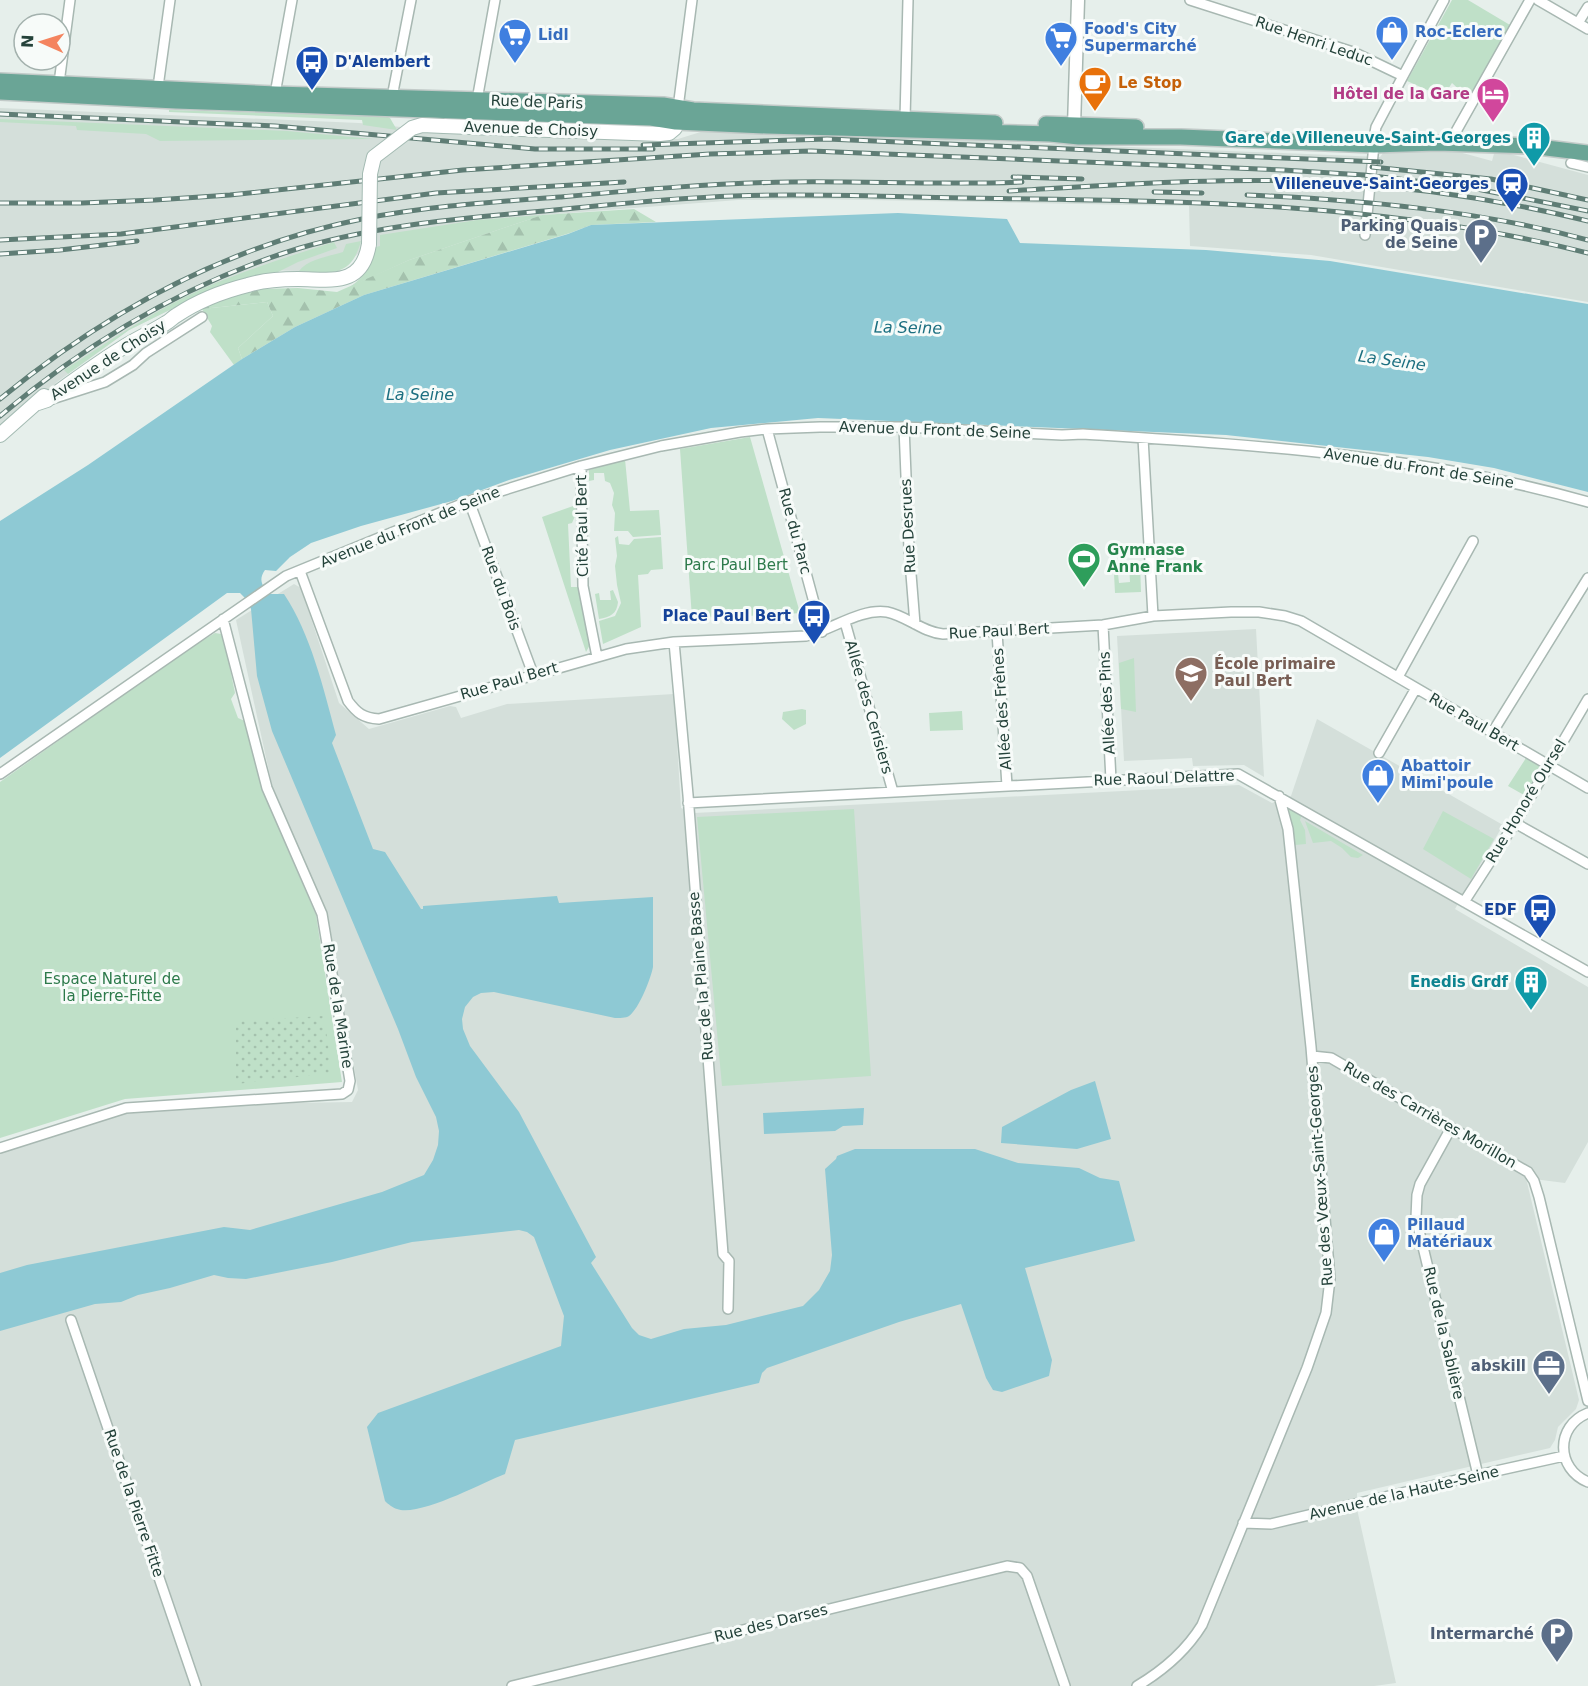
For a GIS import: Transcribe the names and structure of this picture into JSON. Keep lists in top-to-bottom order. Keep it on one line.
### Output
{"streets":{"main road":["Rue de Paris","Avenue de Choisy"],"street":["Rue Henri Leduc","Avenue du Front de Seine","Cité Paul Bert","Rue Desrues","Rue du Parc","Rue du Bois","Rue Paul Bert","Allée des Pins","Allée des Cerisiers","Allée des Frênes","Rue Raoul Delattre","Rue Honoré Oursel","Rue de la Plaine Basse","Rue de la Marine","Rue des Carrières Morillon","Rue des Vœux-Saint-Georges","Rue de la Sablière","Avenue de la Haute-Seine","Rue de la Pierre Fitte","Rue des Darses"]},"crossings":[["Rue de Paris","Avenue de Choisy"],["Avenue du Front de Seine","Cité Paul Bert"],["Avenue du Front de Seine","Rue Desrues"],["Avenue du Front de Seine","Rue du Parc"],["Avenue du Front de Seine","Rue du Bois"],["Avenue du Front de Seine","Rue Paul Bert"],["Avenue du Front de Seine","Rue de la Marine"],["Cité Paul Bert","Rue Paul Bert"],["Rue Desrues","Rue Paul Bert"],["Rue du Parc","Rue Paul Bert"],["Rue du Bois","Rue Paul Bert"],["Rue Paul Bert","Allée des Pins"],["Rue Paul Bert","Allée des Cerisiers"],["Rue Paul Bert","Allée des Frênes"],["Rue Paul Bert","Rue Honoré Oursel"],["Rue Paul Bert","Rue de la Plaine Basse"],["Allée des Pins","Rue Raoul Delattre"],["Allée des Cerisiers","Rue Raoul Delattre"],["Allée des Frênes","Rue Raoul Delattre"],["Rue Raoul Delattre","Rue Honoré Oursel"],["Rue Raoul Delattre","Rue de la Plaine Basse"],["Rue Raoul Delattre","Rue des Vœux-Saint-Georges"],["Rue des Carrières Morillon","Rue des Vœux-Saint-Georges"],["Rue des Carrières Morillon","Rue de la Sablière"],["Rue des Vœux-Saint-Georges","Avenue de la Haute-Seine"],["Rue de la Sablière","Avenue de la Haute-Seine"]],"water":["La Seine"],"parks":["Parc Paul Bert","Espace Naturel de la Pierre-Fitte"],"places":{"shop":["Roc-Eclerc","Abattoir Mimi'poule","Pillaud Matériaux"],"supermarket":["Lidl","Food's City Supermarché"],"bus stop":["D'Alembert","Place Paul Bert","EDF"],"cafe":["Le Stop"],"hotel":["Hôtel de la Gare"],"building":["Gare de Villeneuve-Saint-Georges","Enedis Grdf"],"station":["Villeneuve-Saint-Georges"],"parking":["Parking Quais de Seine","Intermarché"],"sports":["Gymnase Anne Frank"],"school or university":["École primaire Paul Bert"],"office":["abskill"]},"north":"left"}
